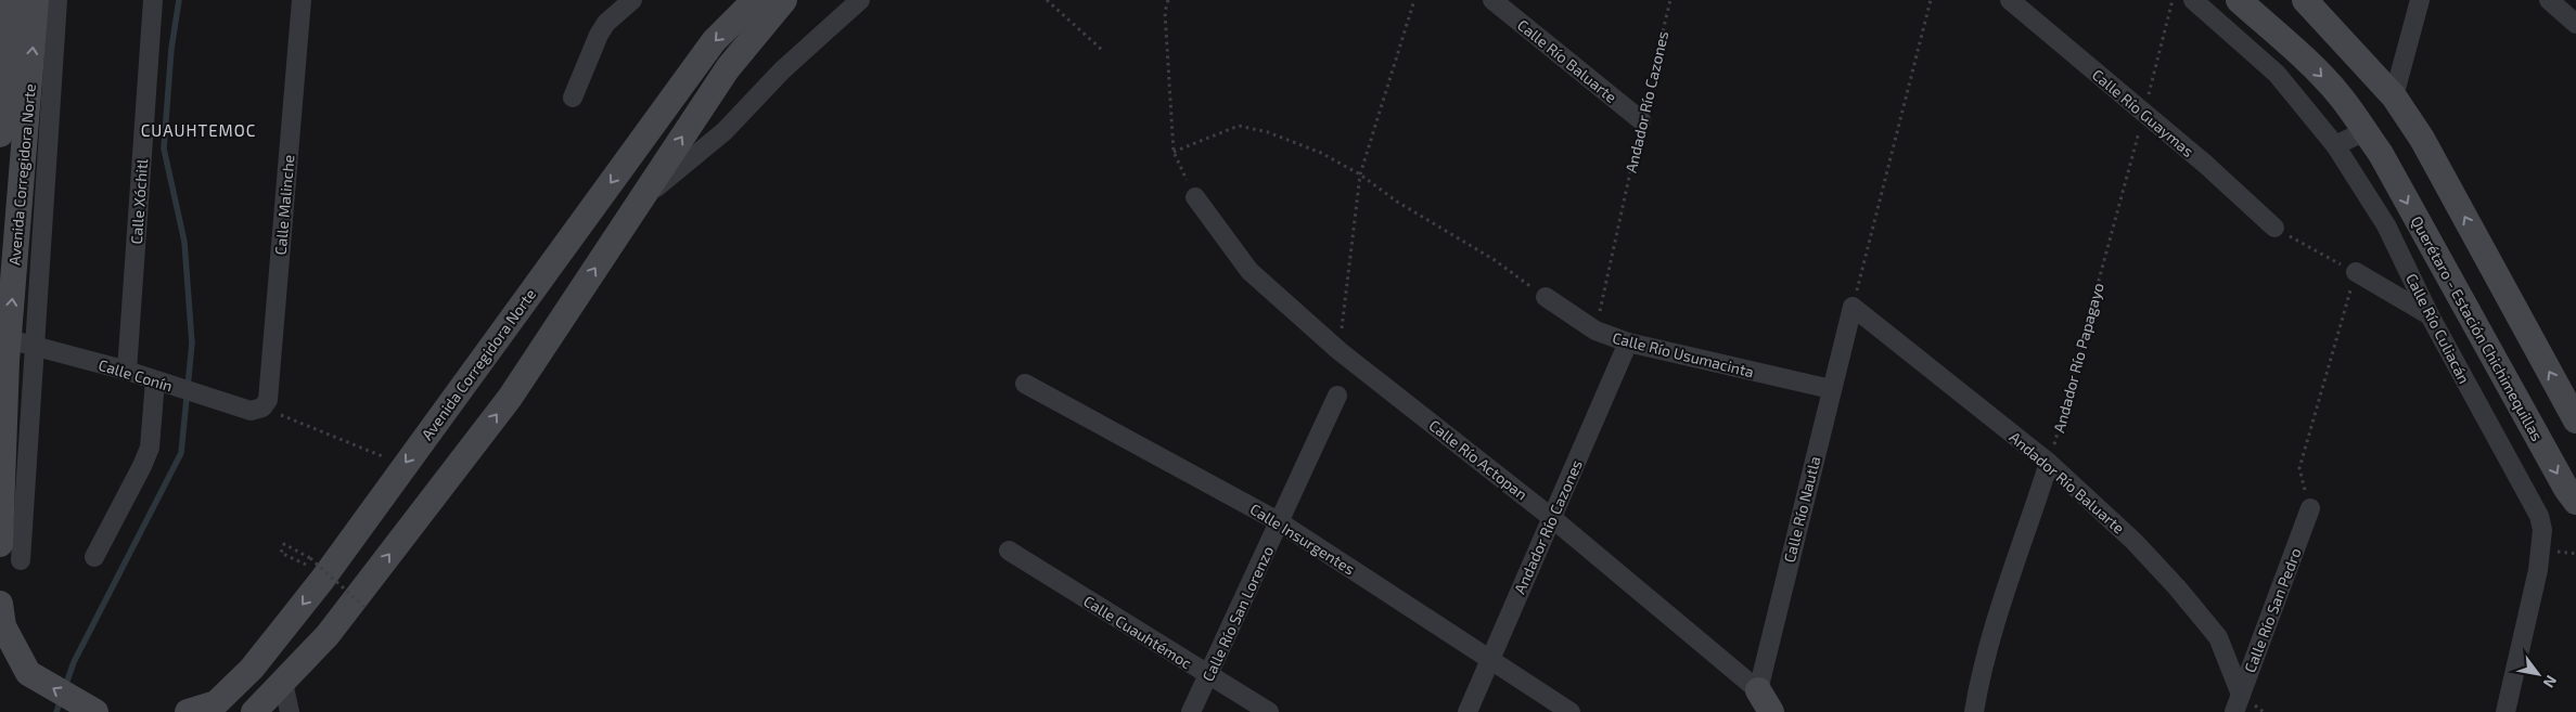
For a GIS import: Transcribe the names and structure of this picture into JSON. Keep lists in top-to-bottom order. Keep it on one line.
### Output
{"streets":{"main road":["Avenida Corregidora Norte","Querétaro - Estación Chichimequillas","Calle Río Actopan"],"street":["Calle Río Baluarte","Andador Río Cazones","Calle Río Guaymas","Calle Xóchitl","Calle Malinche","Calle Río Culiacán","Calle Río Usumacinta","Calle Conín","Andador Río Baluarte","Calle Río Nautla","Calle Insurgentes","Calle Río San Pedro","Calle Río San Lorenzo","Calle Cuauhtémoc"],"path":["Andador Río Papagayo"]},"crossings":[["Calle Río Baluarte","Andador Río Cazones"],["Andador Río Cazones","Calle Río Usumacinta"],["Andador Río Cazones","Calle Río Actopan"],["Andador Río Cazones","Calle Insurgentes"],["Calle Río Guaymas","Andador Río Papagayo"],["Avenida Corregidora Norte","Calle Conín"],["Calle Xóchitl","Calle Conín"],["Calle Malinche","Calle Conín"],["Calle Río Usumacinta","Calle Río Nautla"],["Andador Río Papagayo","Andador Río Baluarte"],["Calle Río Actopan","Calle Río Nautla"],["Andador Río Baluarte","Calle Río Nautla"],["Andador Río Baluarte","Calle Río San Pedro"],["Calle Insurgentes","Calle Río San Lorenzo"],["Calle Río San Lorenzo","Calle Cuauhtémoc"]],"districts":["CUAUHTEMOC"],"north":"bottom right"}
